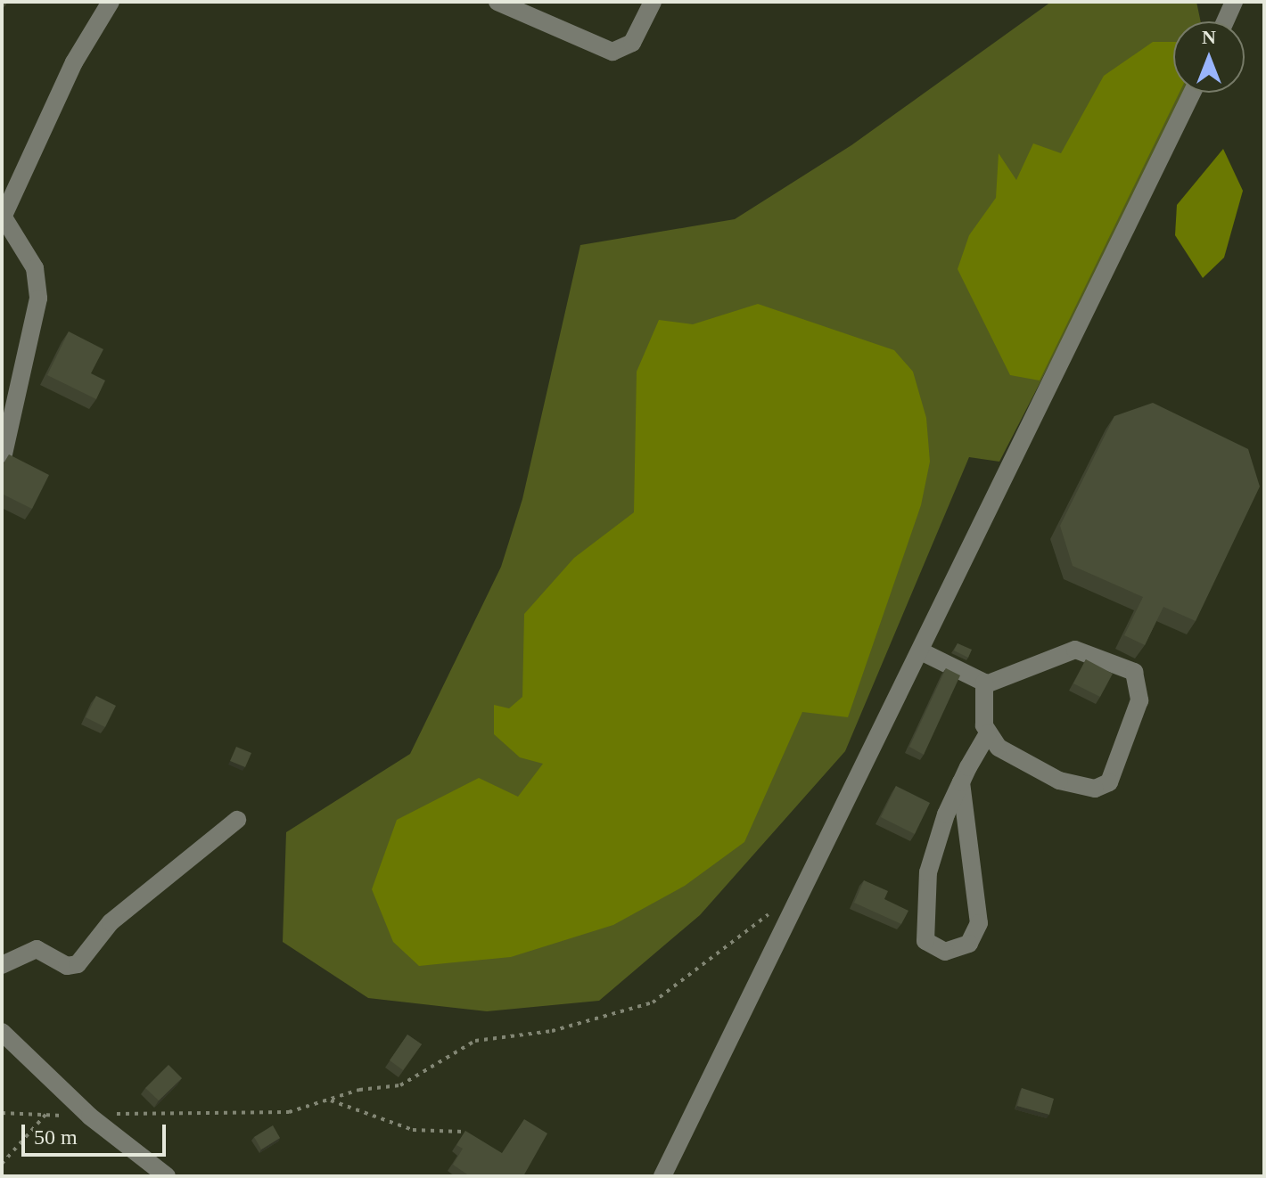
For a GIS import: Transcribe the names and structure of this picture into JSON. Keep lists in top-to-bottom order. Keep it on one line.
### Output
{"scale_bar":"50 m","north":"top"}
